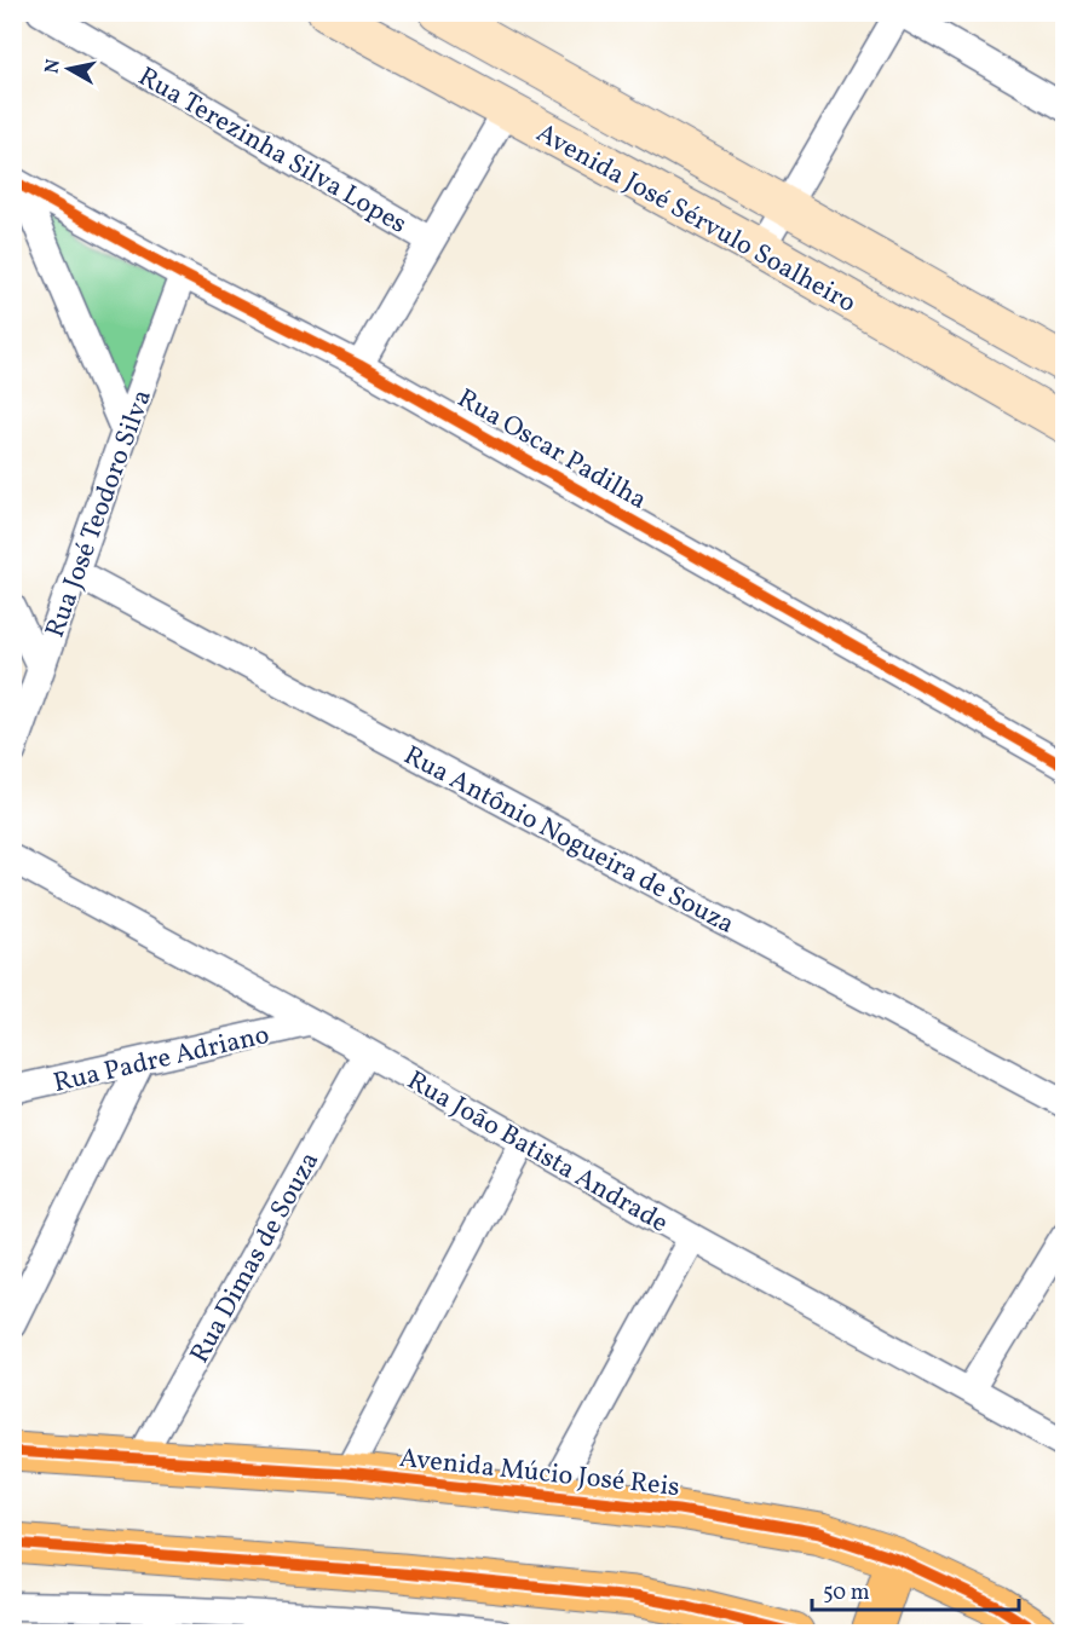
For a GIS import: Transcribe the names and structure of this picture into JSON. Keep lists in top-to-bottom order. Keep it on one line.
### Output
{"streets":{"main road":["Avenida José Sérvulo Soalheiro","Avenida Múcio José Reis"],"street":["Rua Terezinha Silva Lopes","Rua Oscar Padilha","Rua José Teodoro Silva","Rua Antônio Nogueira de Souza","Rua Padre Adriano","Rua João Batista Andrade","Rua Dimas de Souza"]},"crossings":[["Rua Oscar Padilha","Rua José Teodoro Silva"],["Rua José Teodoro Silva","Rua Antônio Nogueira de Souza"],["Rua Padre Adriano","Rua João Batista Andrade"],["Rua João Batista Andrade","Rua Dimas de Souza"],["Rua Dimas de Souza","Avenida Múcio José Reis"]],"scale_bar":"50 m","north":"left"}
